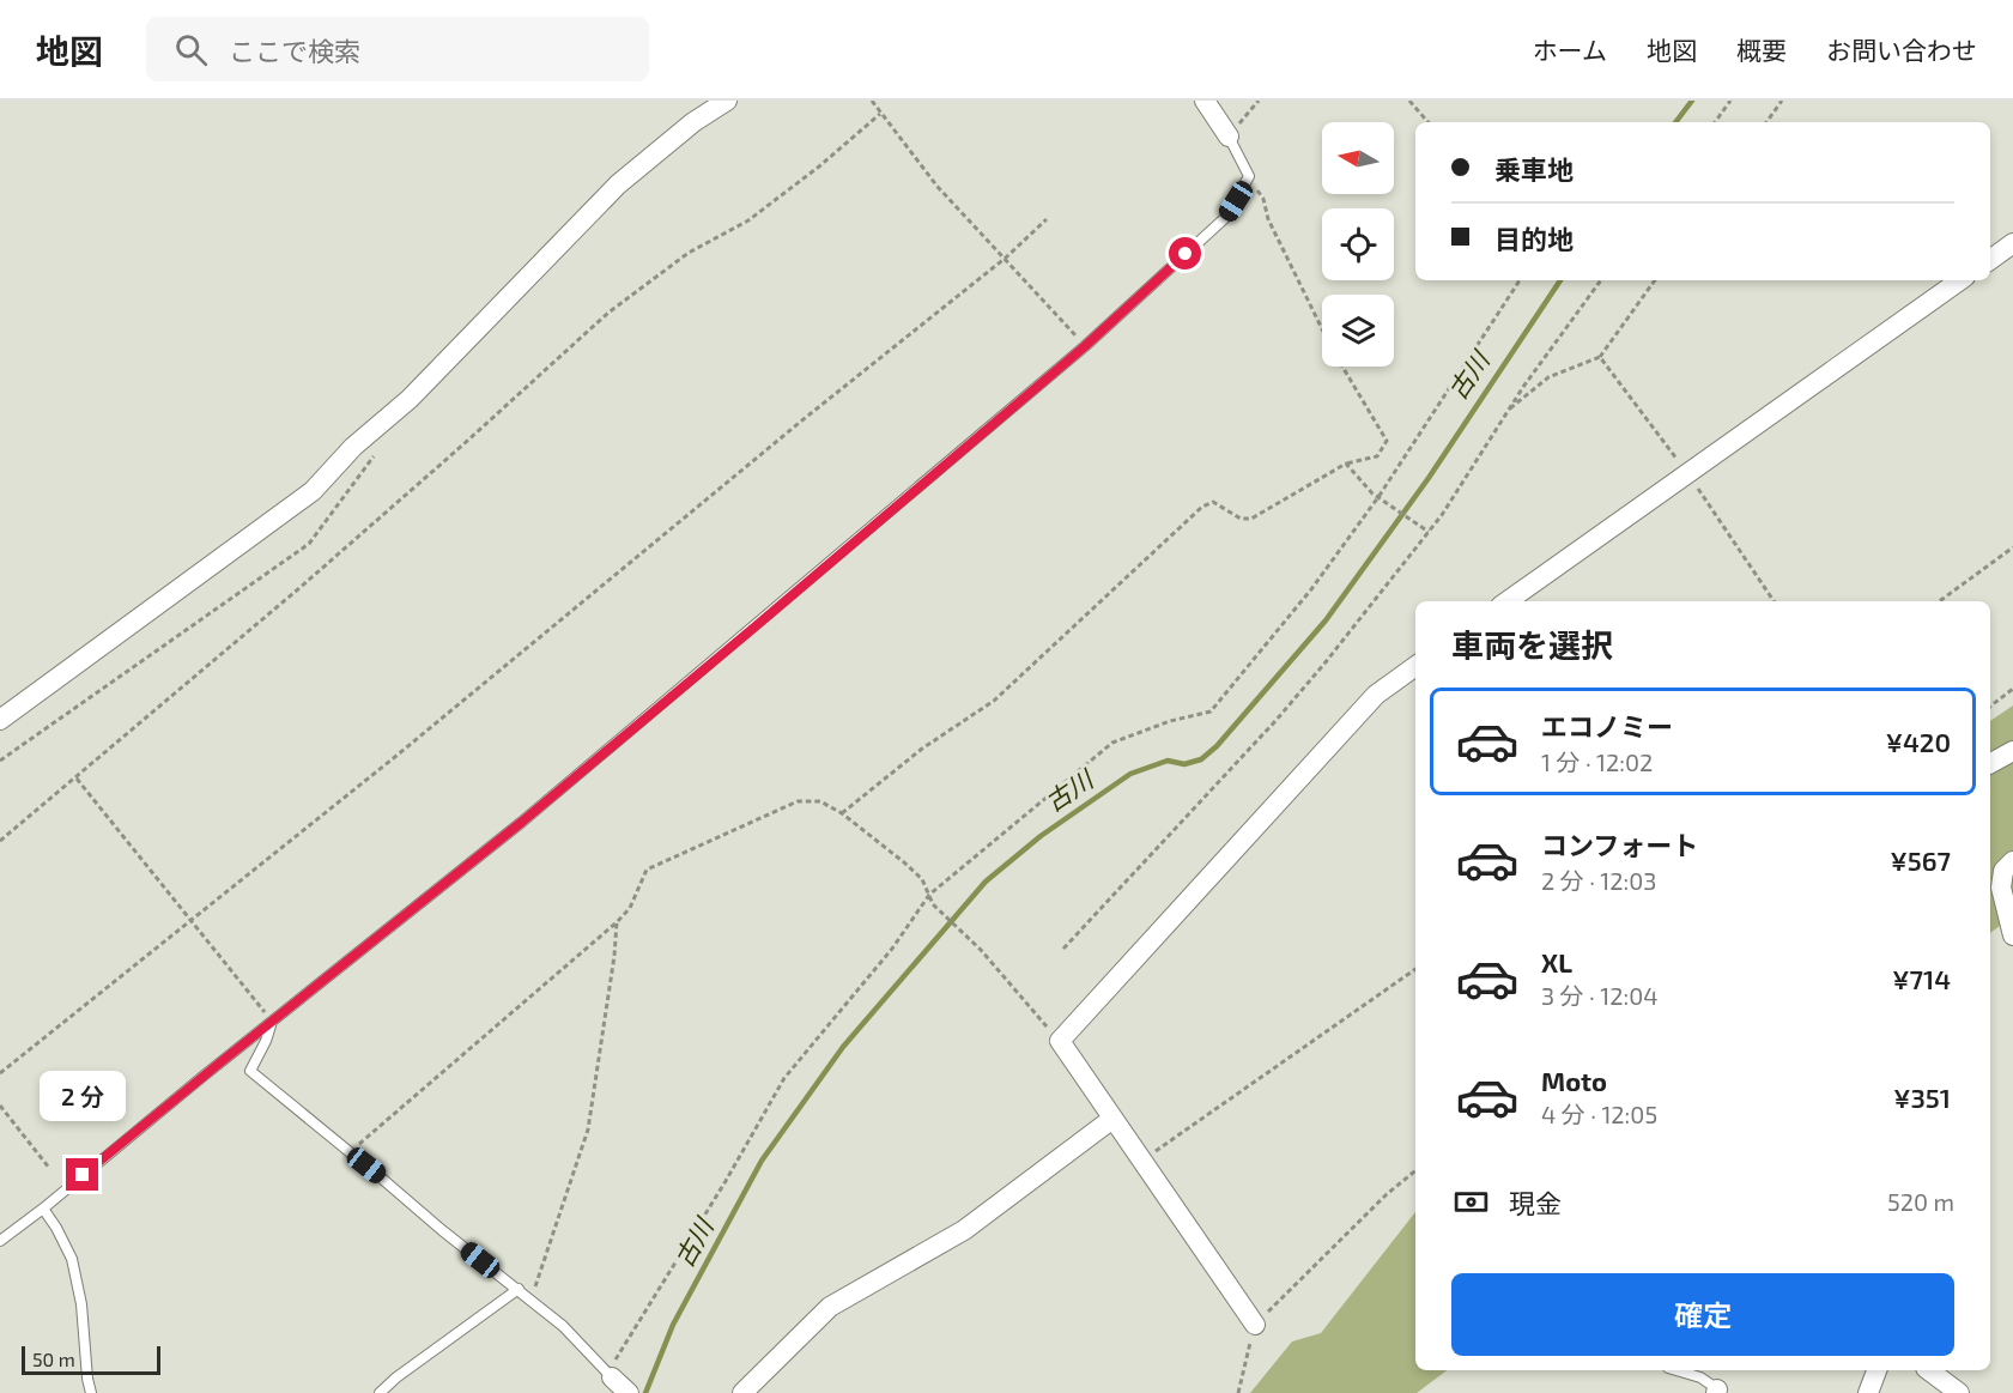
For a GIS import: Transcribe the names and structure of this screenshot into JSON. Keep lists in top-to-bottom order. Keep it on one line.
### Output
{"water":["古川"],"scale_bar":"50 m","north":"left","page":{"header":"地図","search":"ここで検索","nav":["ホーム","地図","概要","お問い合わせ"],"banner":["乗車地","目的地"],"heading":"車両を選択","list":[{"name":"エコノミー","note":"1 分 · 12:02","value":"¥420"},{"name":"コンフォート","note":"2 分 · 12:03","value":"¥567"},{"name":"XL","note":"3 分 · 12:04","value":"¥714"},{"name":"Moto","note":"4 分 · 12:05","value":"¥351"}],"bubble":"2 分","pay":["現金","520 m"],"buttons":"確定","scale":"50 m"}}
